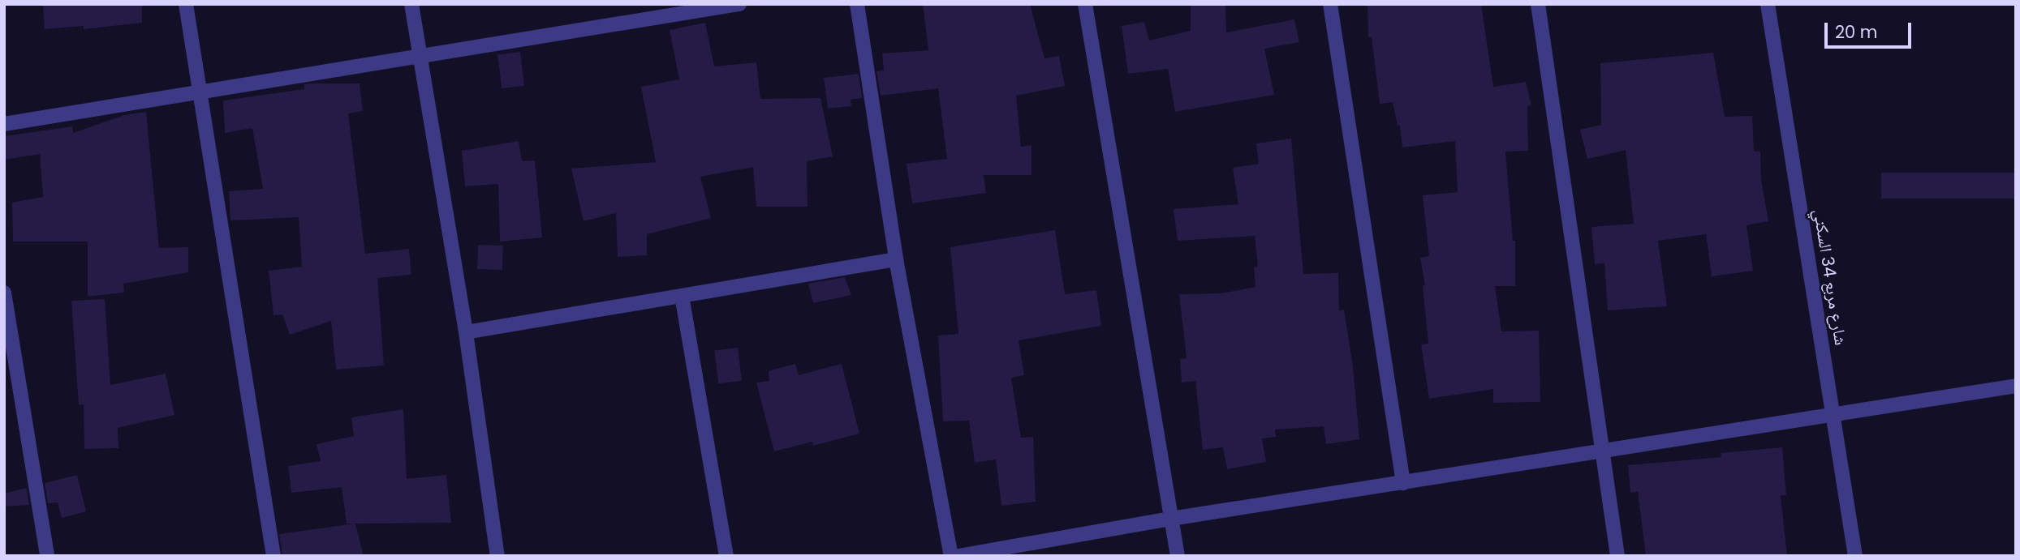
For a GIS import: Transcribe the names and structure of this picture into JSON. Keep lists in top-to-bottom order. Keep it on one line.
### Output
{"streets":{"street":["شارع مربع 34 السكني"]},"scale_bar":"20 m"}
